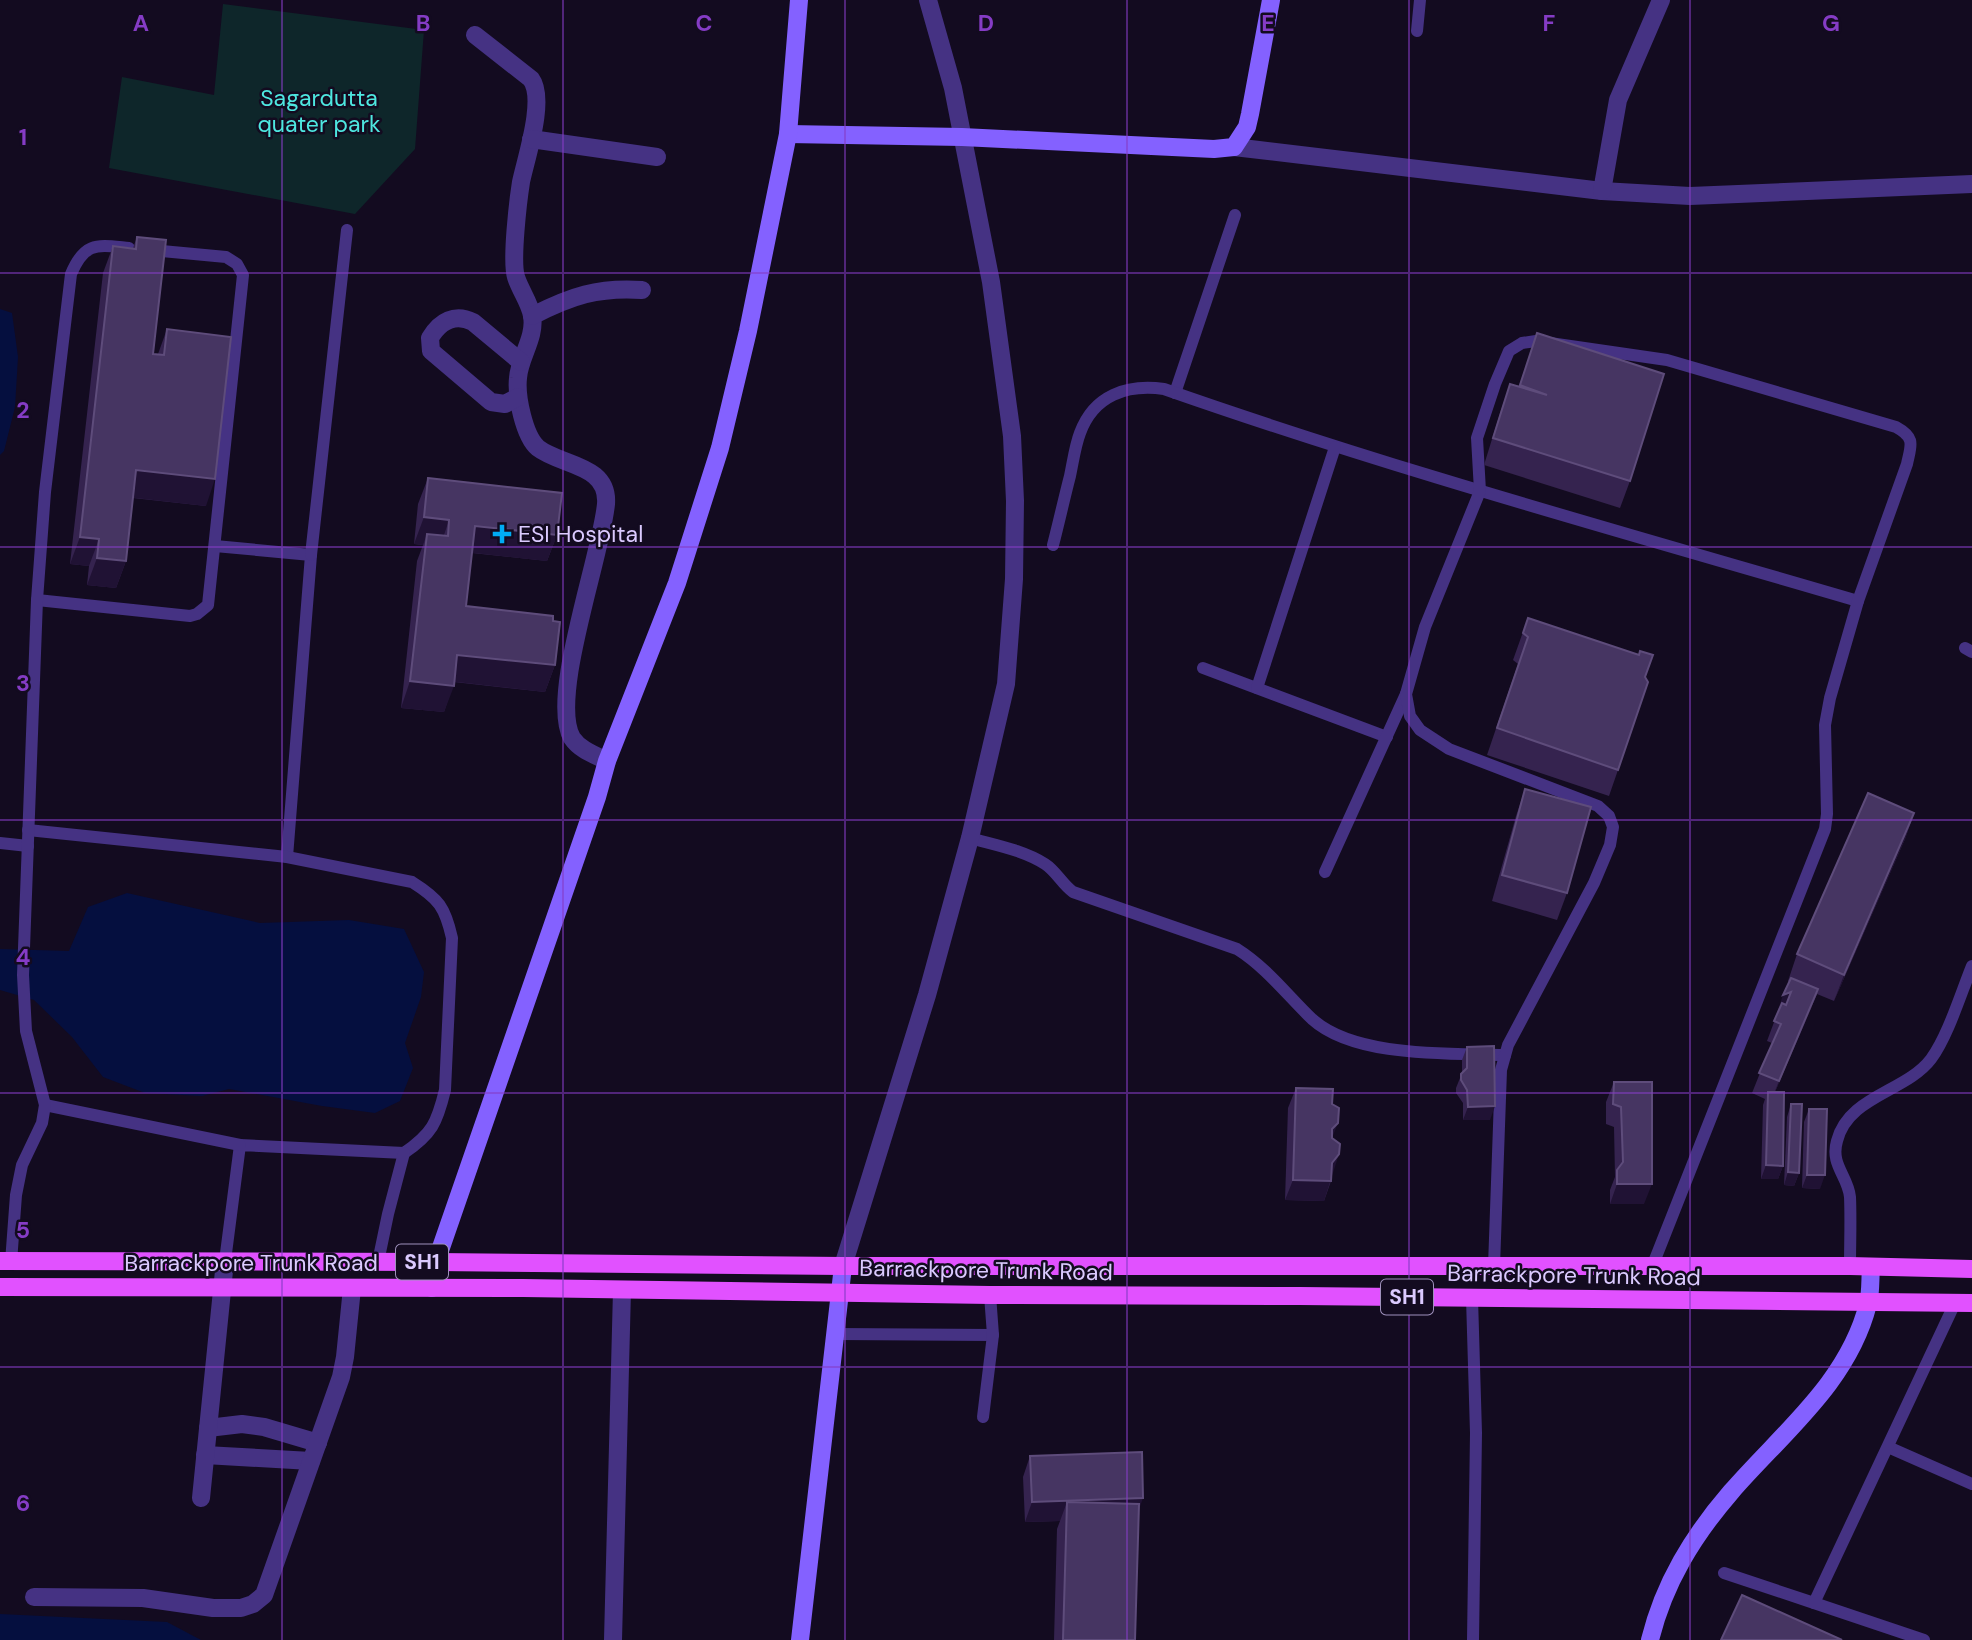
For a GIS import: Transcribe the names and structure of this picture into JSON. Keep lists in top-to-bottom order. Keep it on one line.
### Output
{"streets":{"main road":["SH1","Barrackpore Trunk Road"]},"parks":["Sagardutta quater park"],"places":{"health":["ESI Hospital"]},"grid":{"columns":["A","B","C","D","E","F","G"],"rows":["1","2","3","4","5","6"]}}
